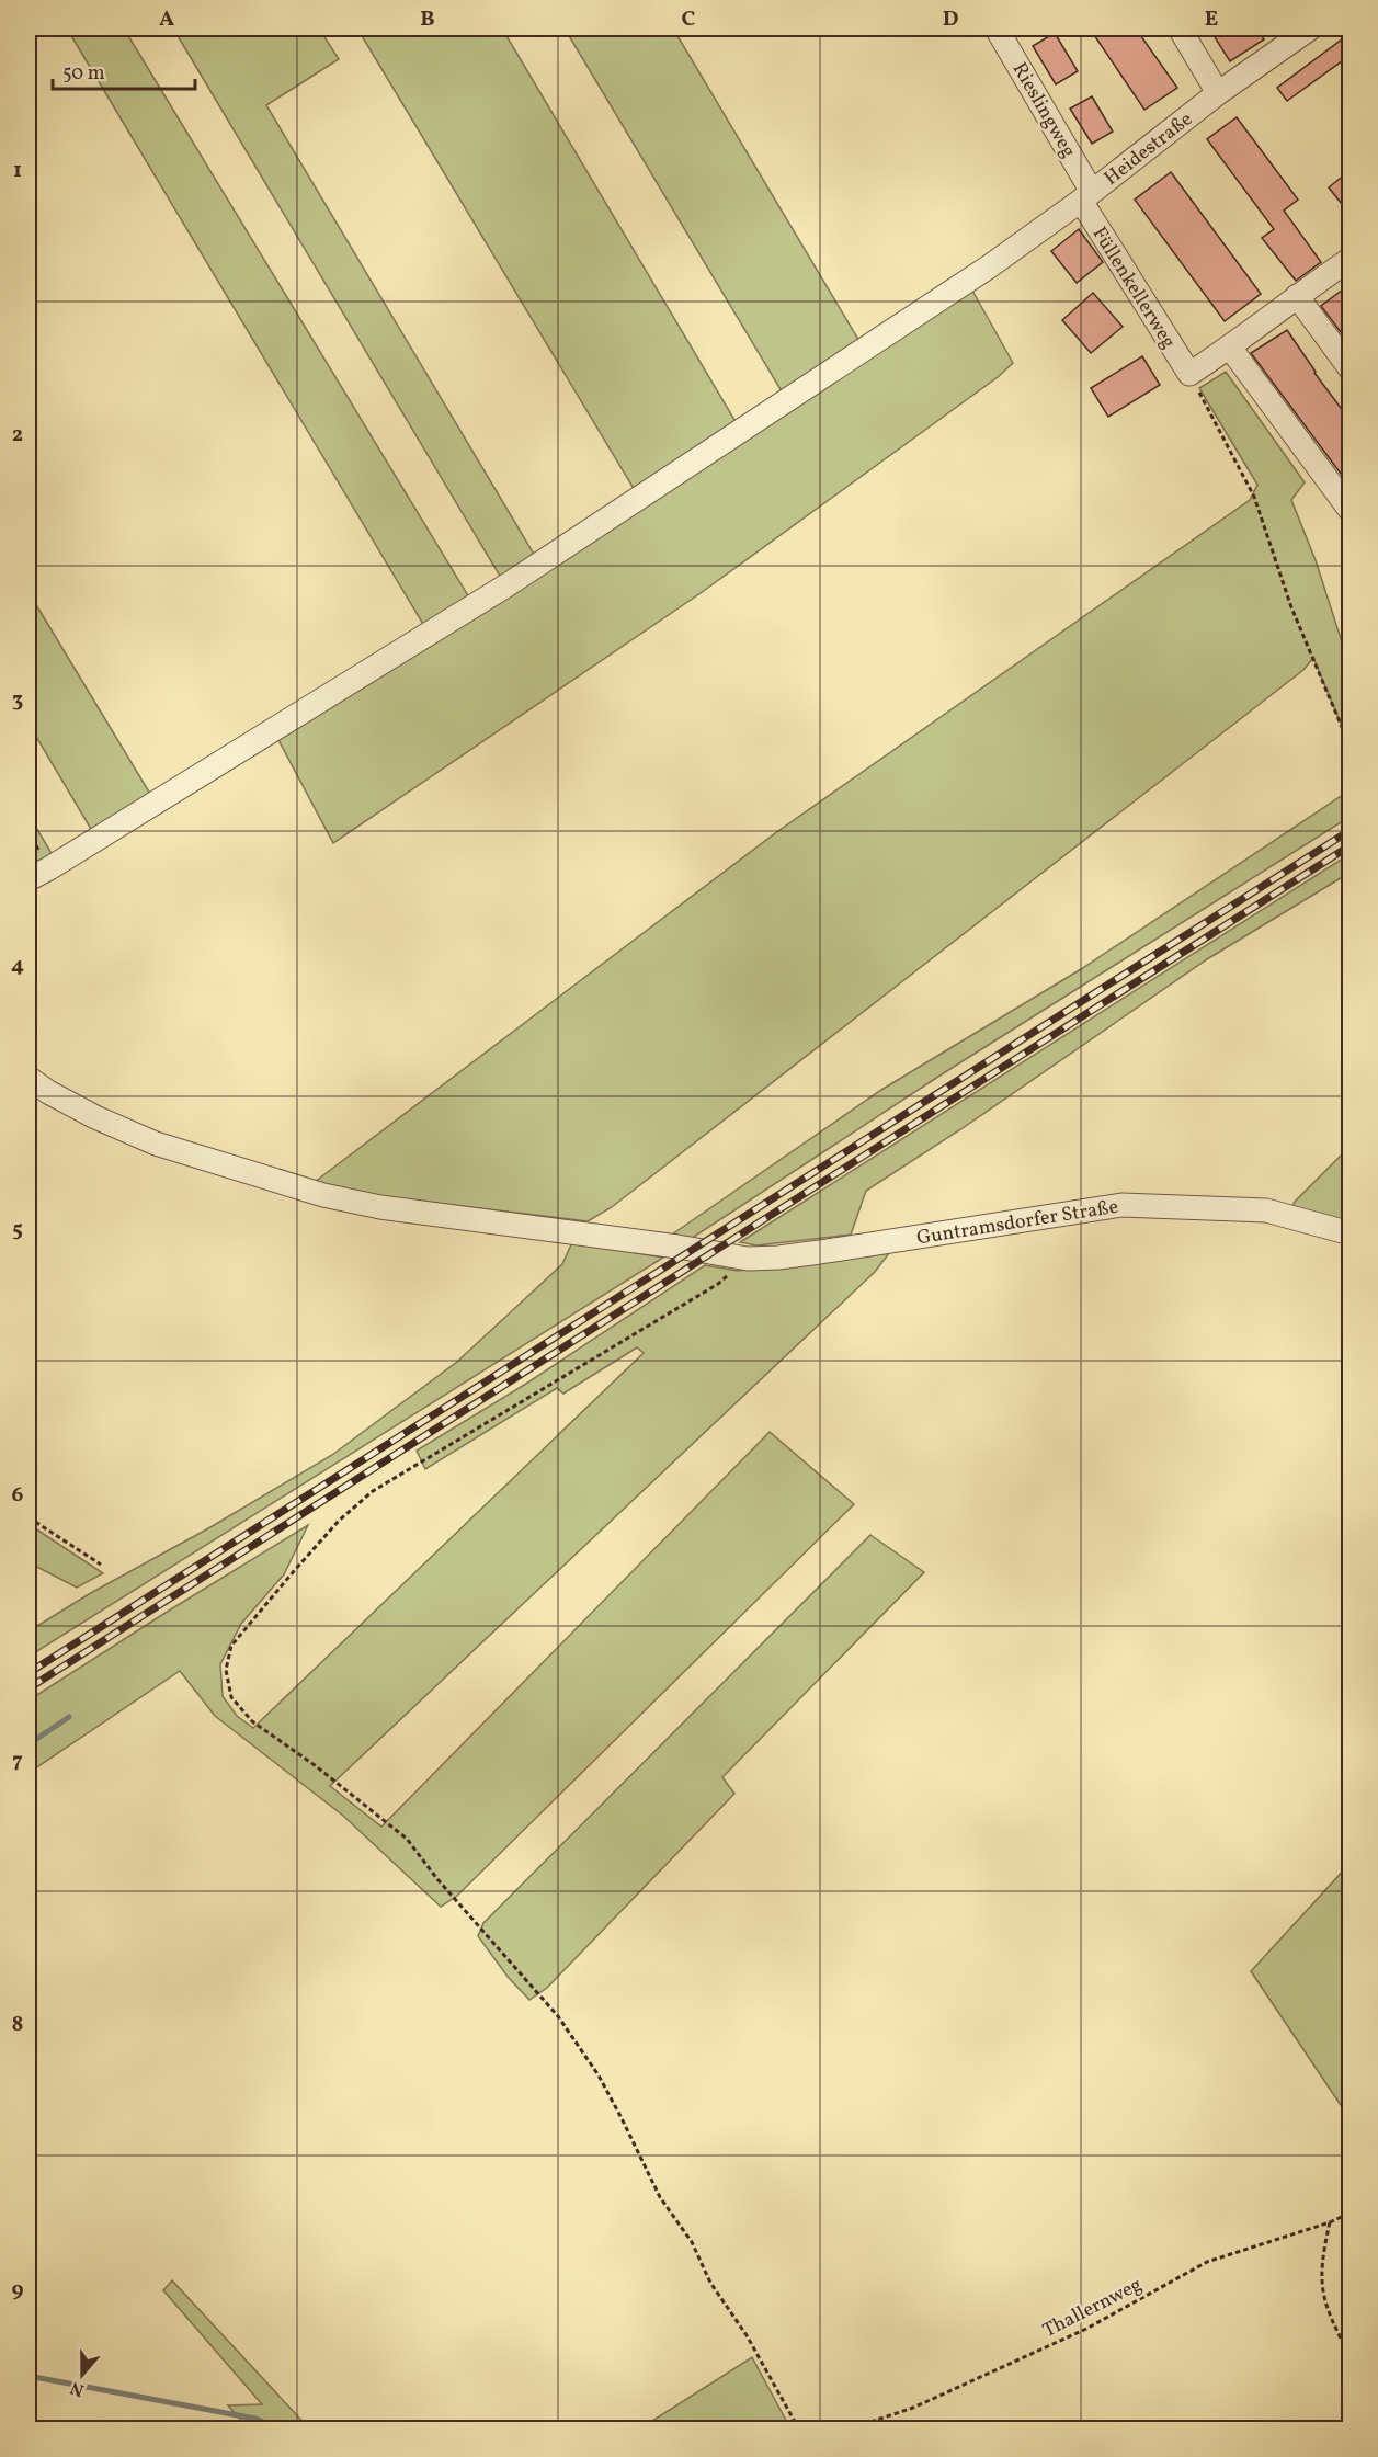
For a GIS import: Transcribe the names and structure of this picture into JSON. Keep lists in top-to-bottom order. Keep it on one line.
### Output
{"streets":{"street":["Rieslingweg","Heidestraße","Füllenkellerweg","Guntramsdorfer Straße"],"path":["Thallernweg"]},"crossings":[["Rieslingweg","Heidestraße"],["Rieslingweg","Füllenkellerweg"],["Heidestraße","Füllenkellerweg"]],"scale_bar":"50 m","north":"bottom","grid":{"columns":["A","B","C","D","E"],"rows":["1","2","3","4","5","6","7","8","9"]}}
